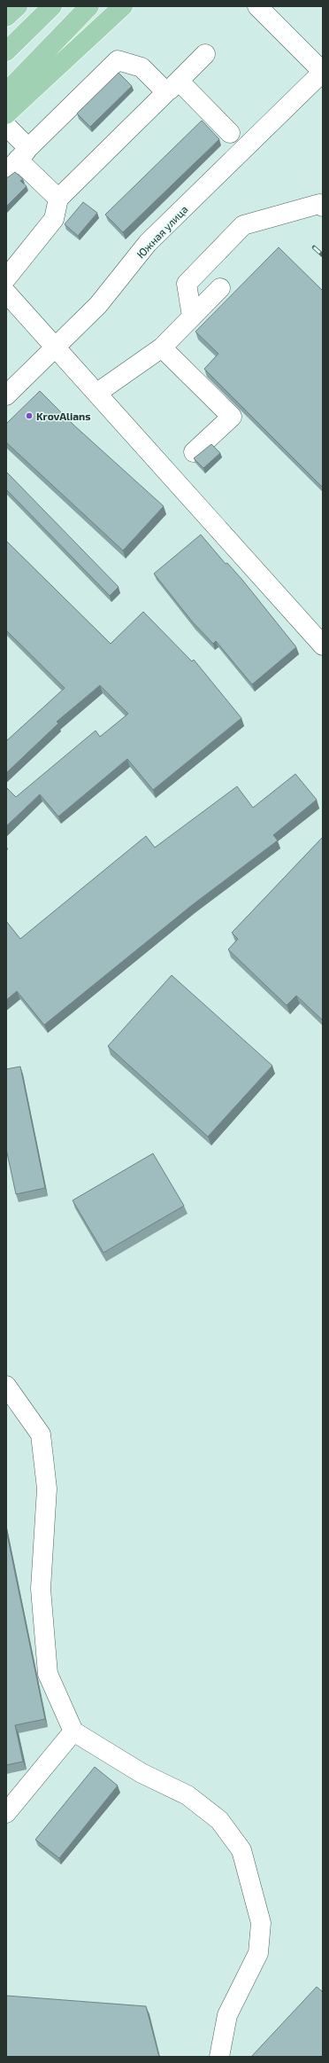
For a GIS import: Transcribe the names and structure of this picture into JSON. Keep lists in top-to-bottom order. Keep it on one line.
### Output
{"streets":{"street":["Южная улица"]},"places":["KrovAlians"]}
